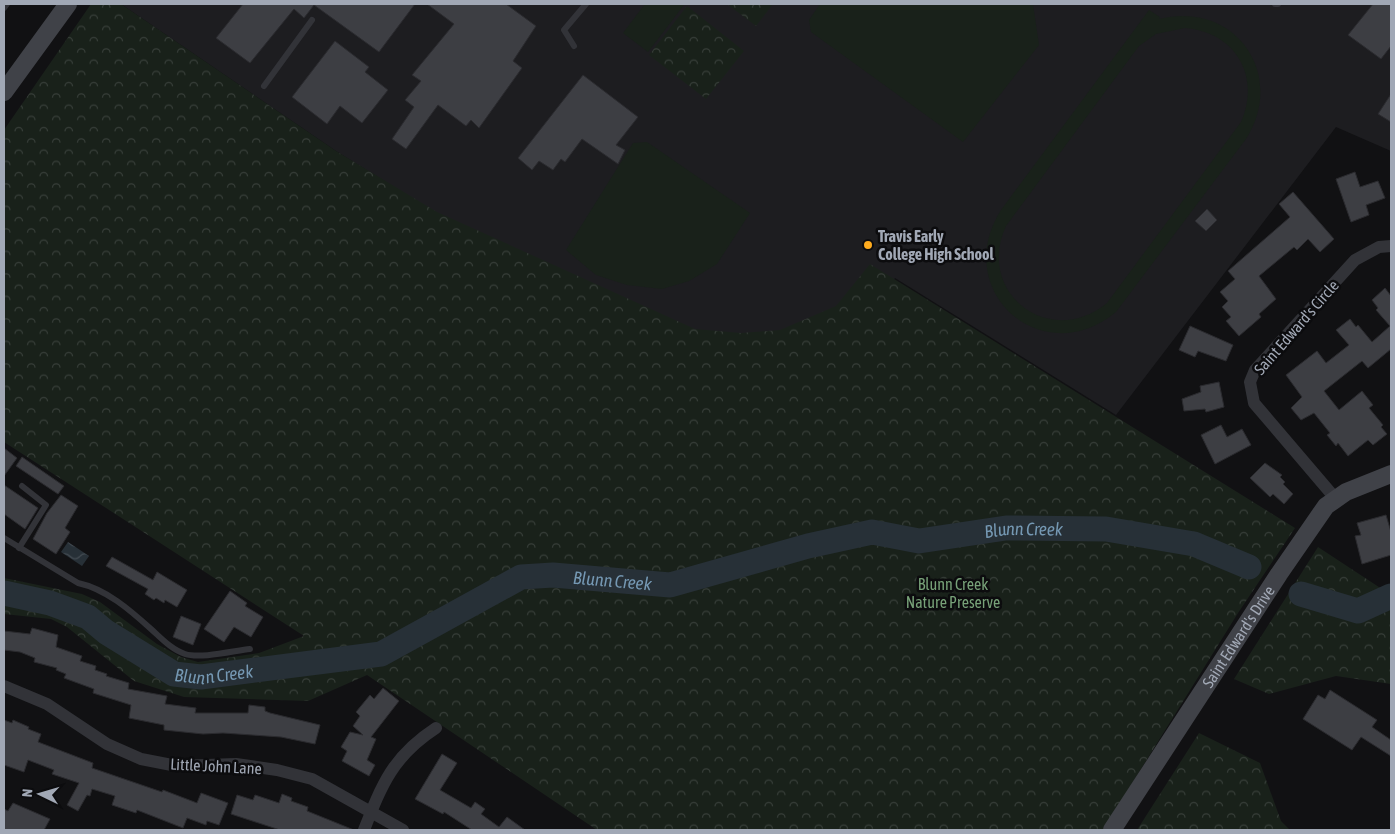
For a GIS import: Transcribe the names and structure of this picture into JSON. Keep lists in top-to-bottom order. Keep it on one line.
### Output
{"streets":{"street":["Saint Edward's Circle","Saint Edward's Drive","Little John Lane"]},"crossings":[["Saint Edward's Circle","Saint Edward's Drive"]],"water":["Blunn Creek"],"parks":["Blunn Creek Nature Preserve"],"places":["Travis Early College High School"],"north":"left"}
